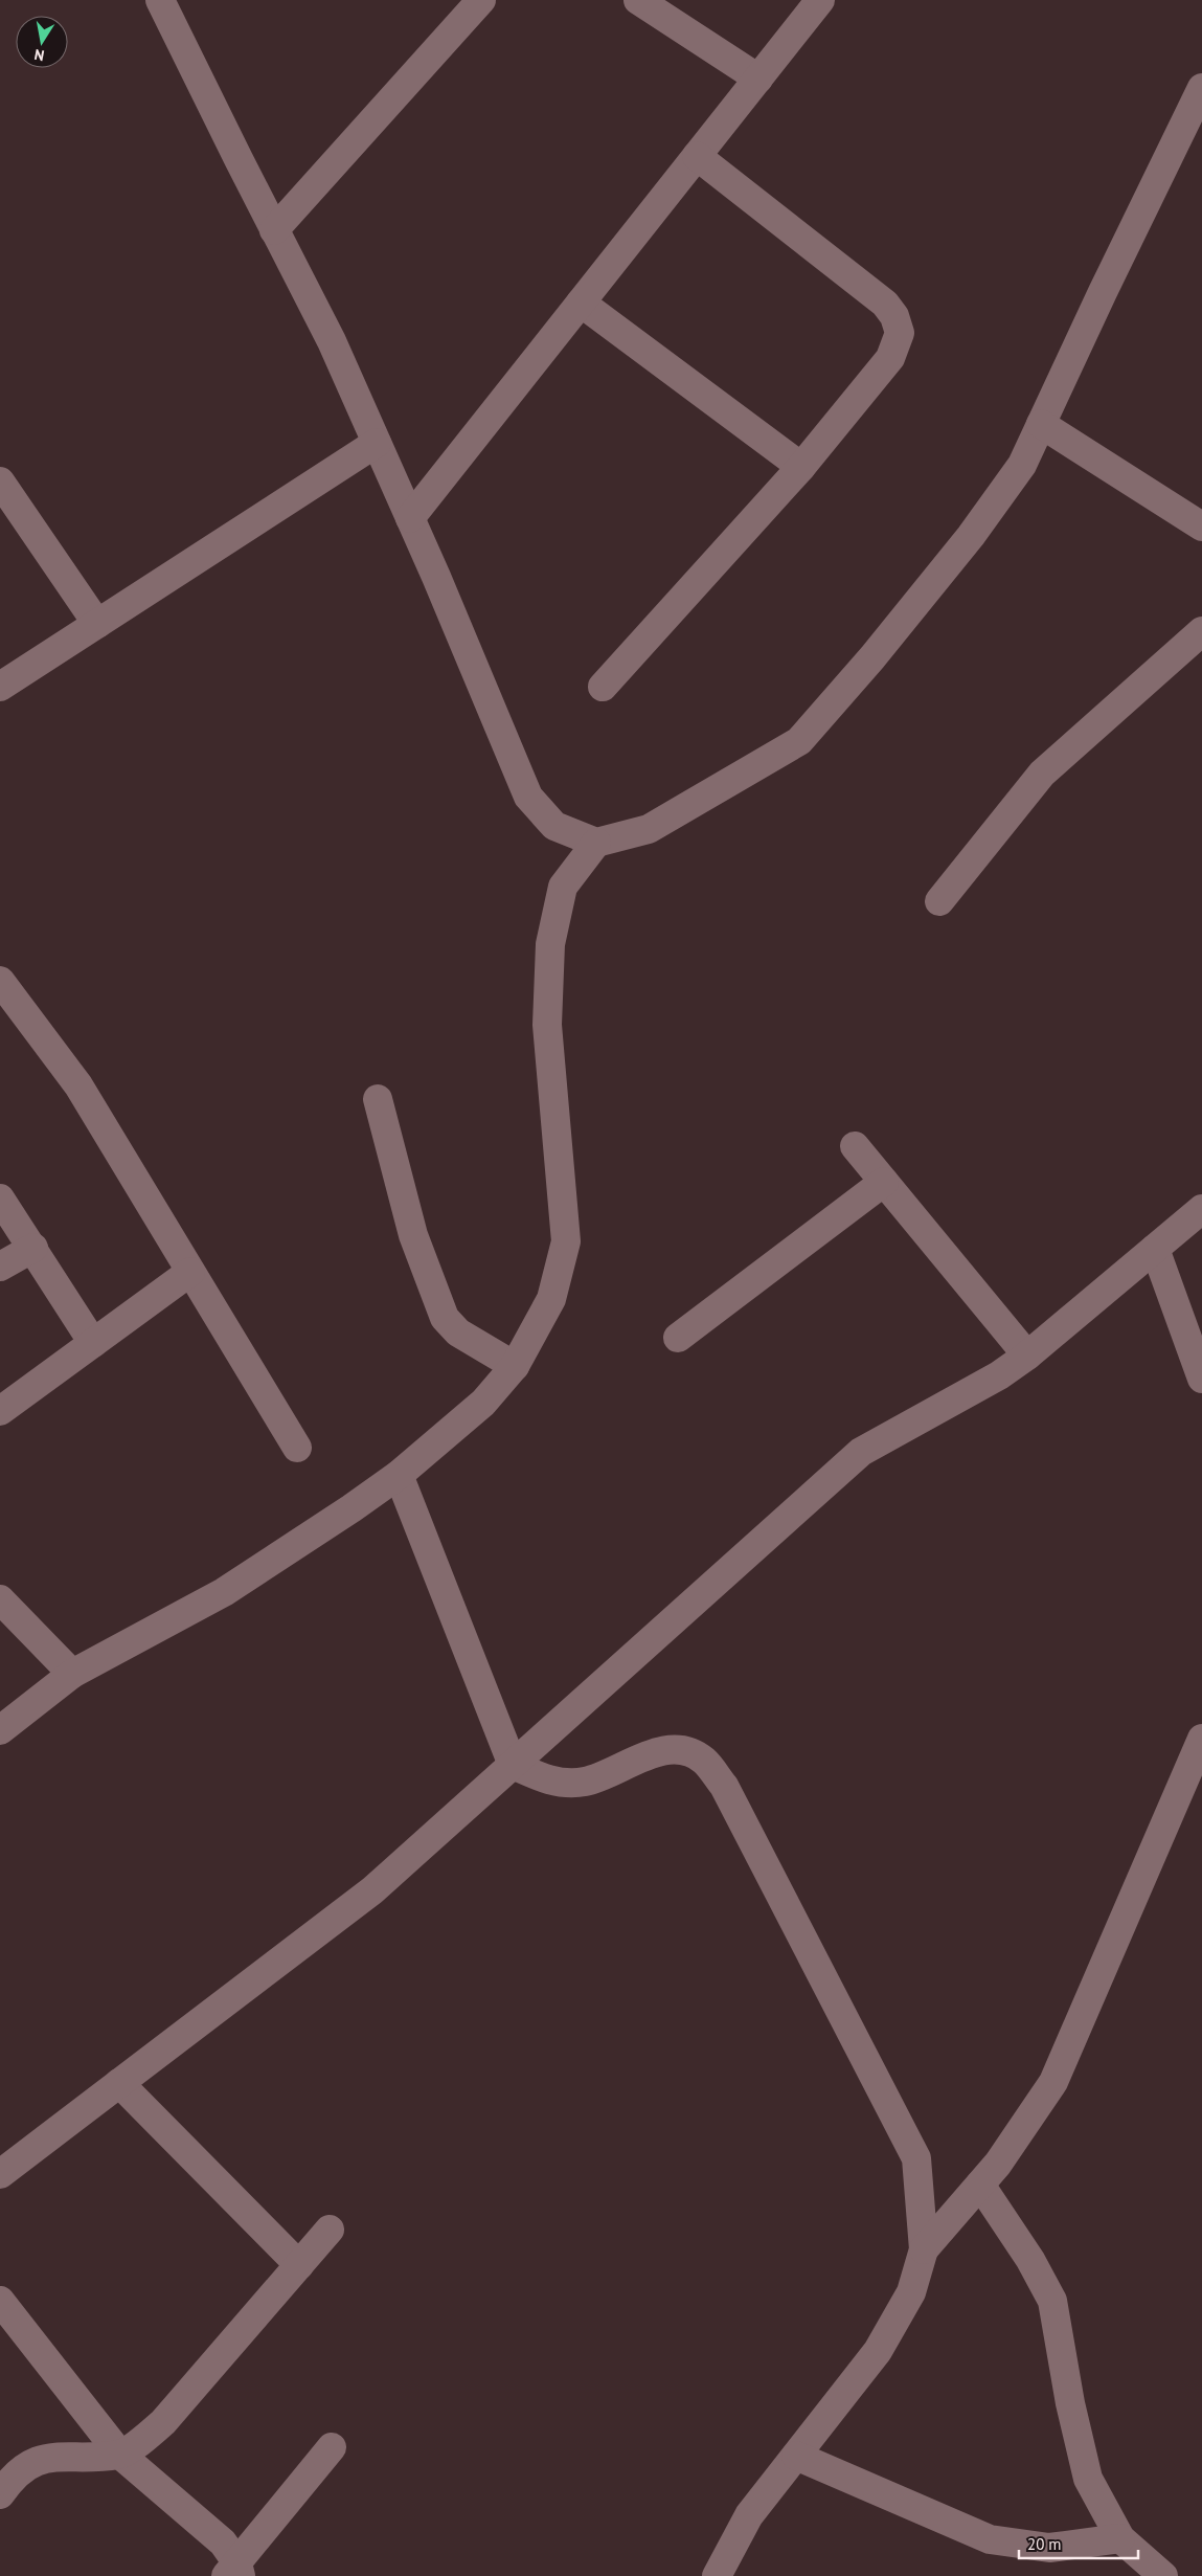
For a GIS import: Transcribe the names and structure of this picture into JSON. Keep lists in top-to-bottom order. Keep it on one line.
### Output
{"scale_bar":"20 m","north":"bottom"}
